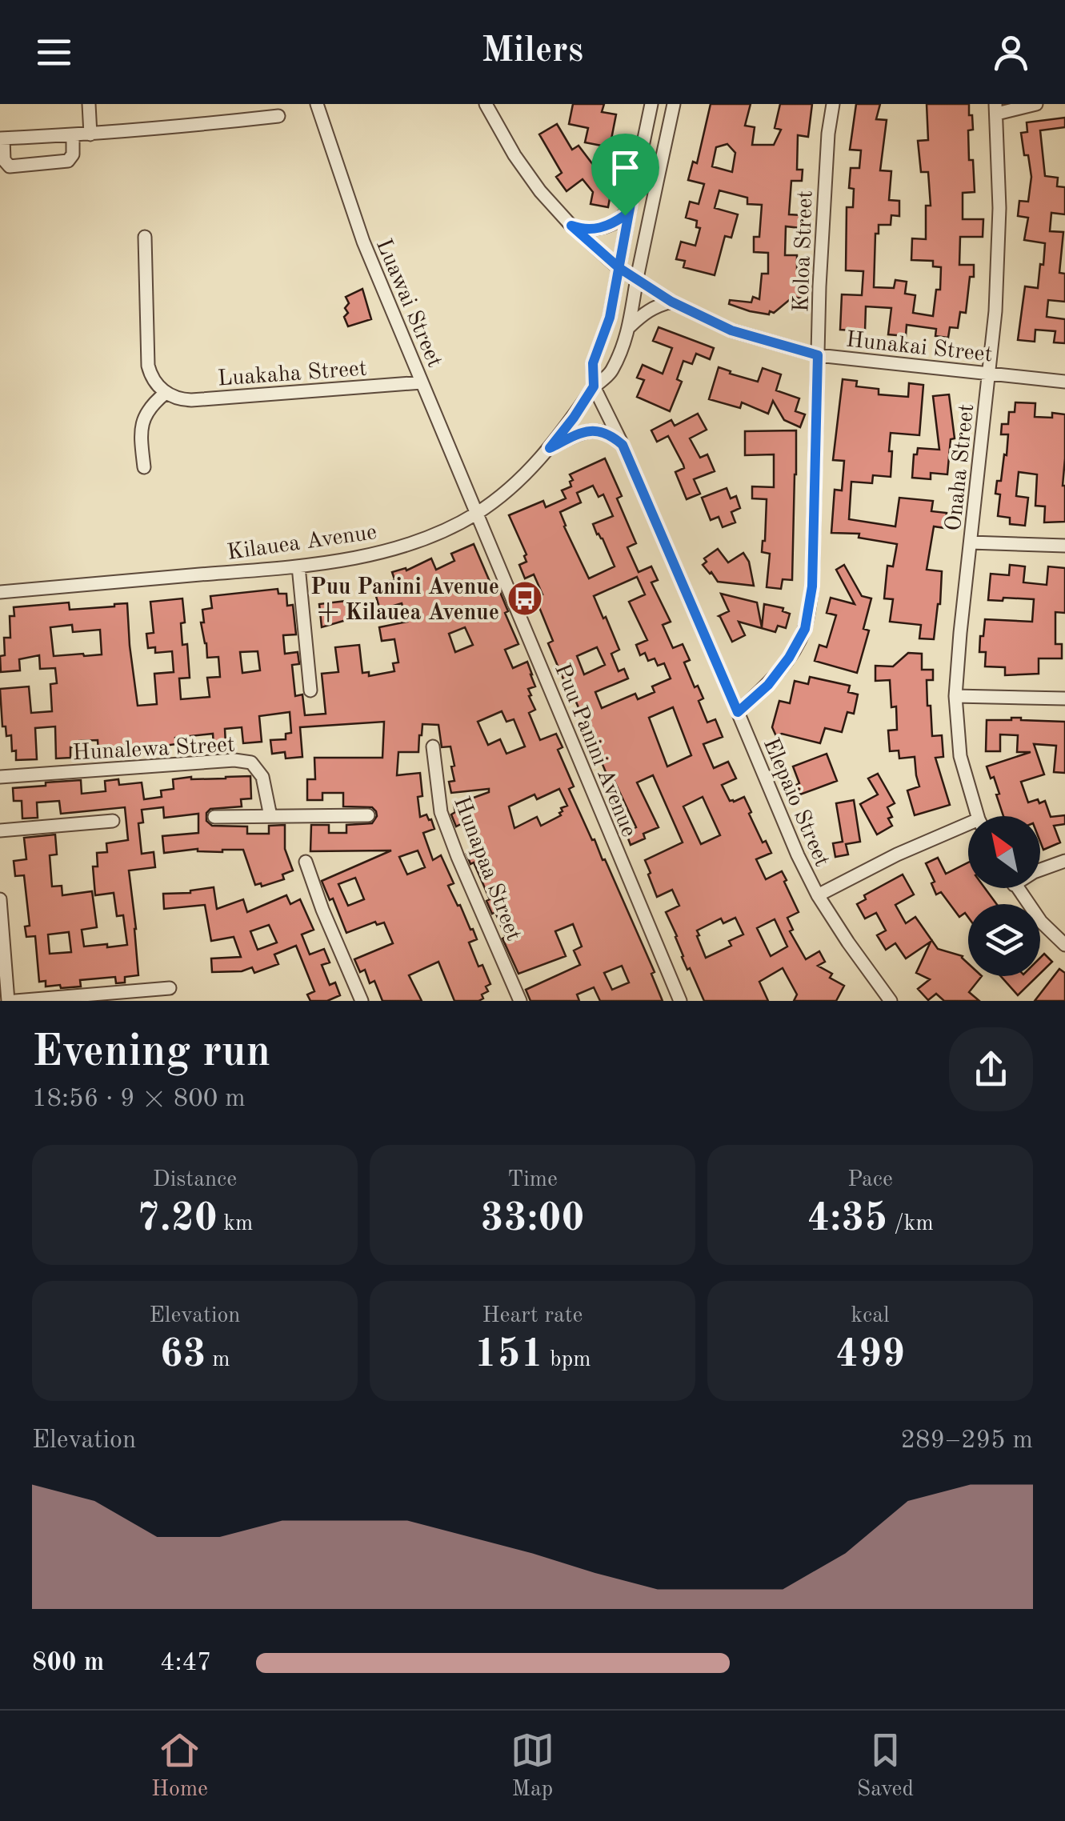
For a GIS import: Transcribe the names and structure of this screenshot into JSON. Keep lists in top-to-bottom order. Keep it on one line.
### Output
{"streets":{"street":["Koloa Street","Luawai Street","Hunakai Street","Luakaha Street","Onaha Street","Kilauea Avenue","Hunalewa Street","Puu Panini Avenue","Elepaio Street","Hunapaa Street"]},"crossings":[["Koloa Street","Hunakai Street"],["Koloa Street","Elepaio Street"],["Luawai Street","Luakaha Street"],["Luawai Street","Kilauea Avenue"],["Luawai Street","Puu Panini Avenue"],["Hunakai Street","Onaha Street"],["Hunakai Street","Kilauea Avenue"],["Kilauea Avenue","Puu Panini Avenue"],["Kilauea Avenue","Elepaio Street"]],"places":{"bus stop":["Puu Panini Avenue + Kilauea Avenue"]},"north":"top left","page":{"header":"Milers","heading":["Evening run","18:56 · 9 × 800 m"],"stats":[["Distance","7.20 km"],["Time","33:00"],["Pace","4:35 /km"],["Elevation","63 m"],["Heart rate","151 bpm"],["kcal","499"]],"chart":["Elevation","289–295 m"],"list":[{"name":"800 m","note":"4:47"}],"tabs":["Home","Map","Saved"]}}
